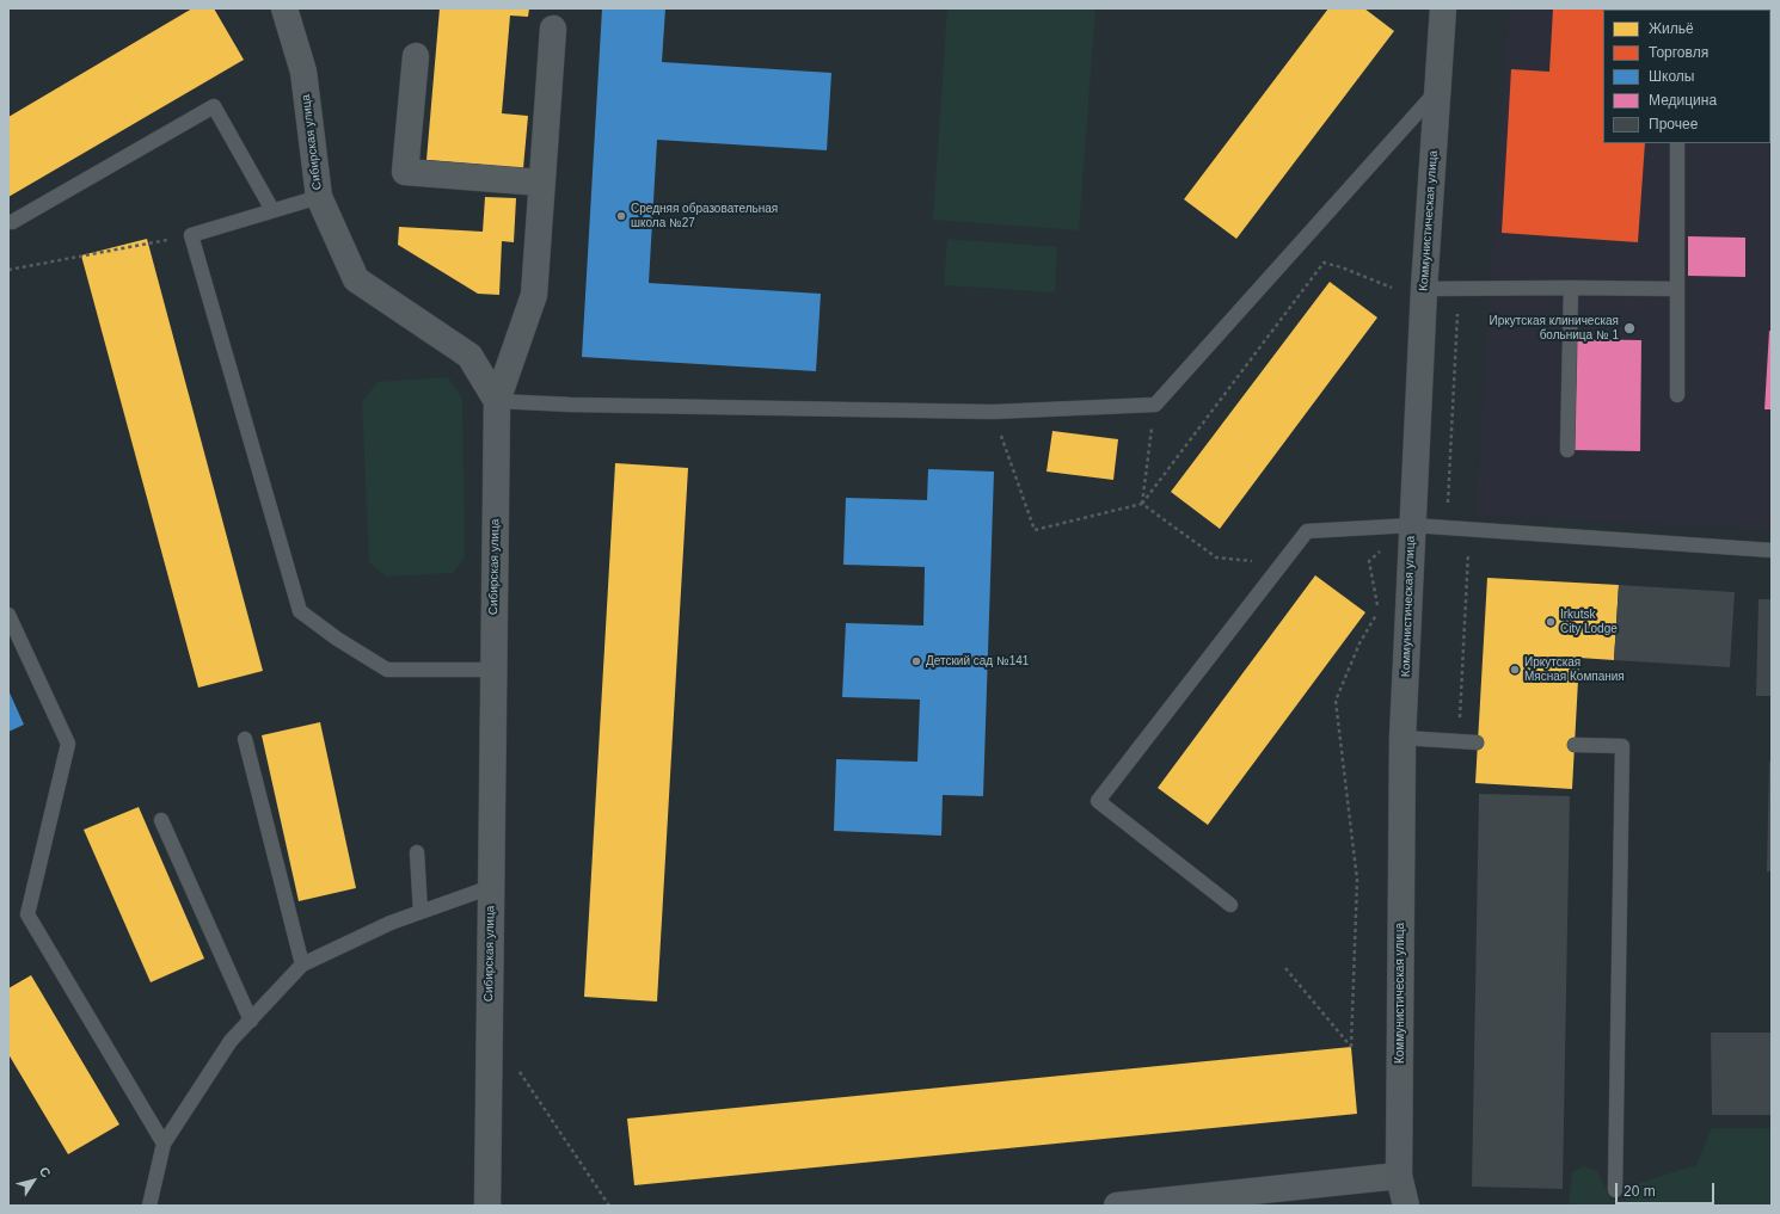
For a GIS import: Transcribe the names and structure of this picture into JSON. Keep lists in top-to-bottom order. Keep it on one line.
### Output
{"streets":{"street":["Сибирская улица","Коммунистическая улица"]},"places":["Средняя образовательная школа №27","Иркутская клиническая больница № 1","Irkutsk City Lodge","Детский сад №141","Иркутская Мясная Компания"],"legend":["Жильё","Торговля","Школы","Медицина","Прочее"],"scale_bar":"20 m","north":"top right"}
